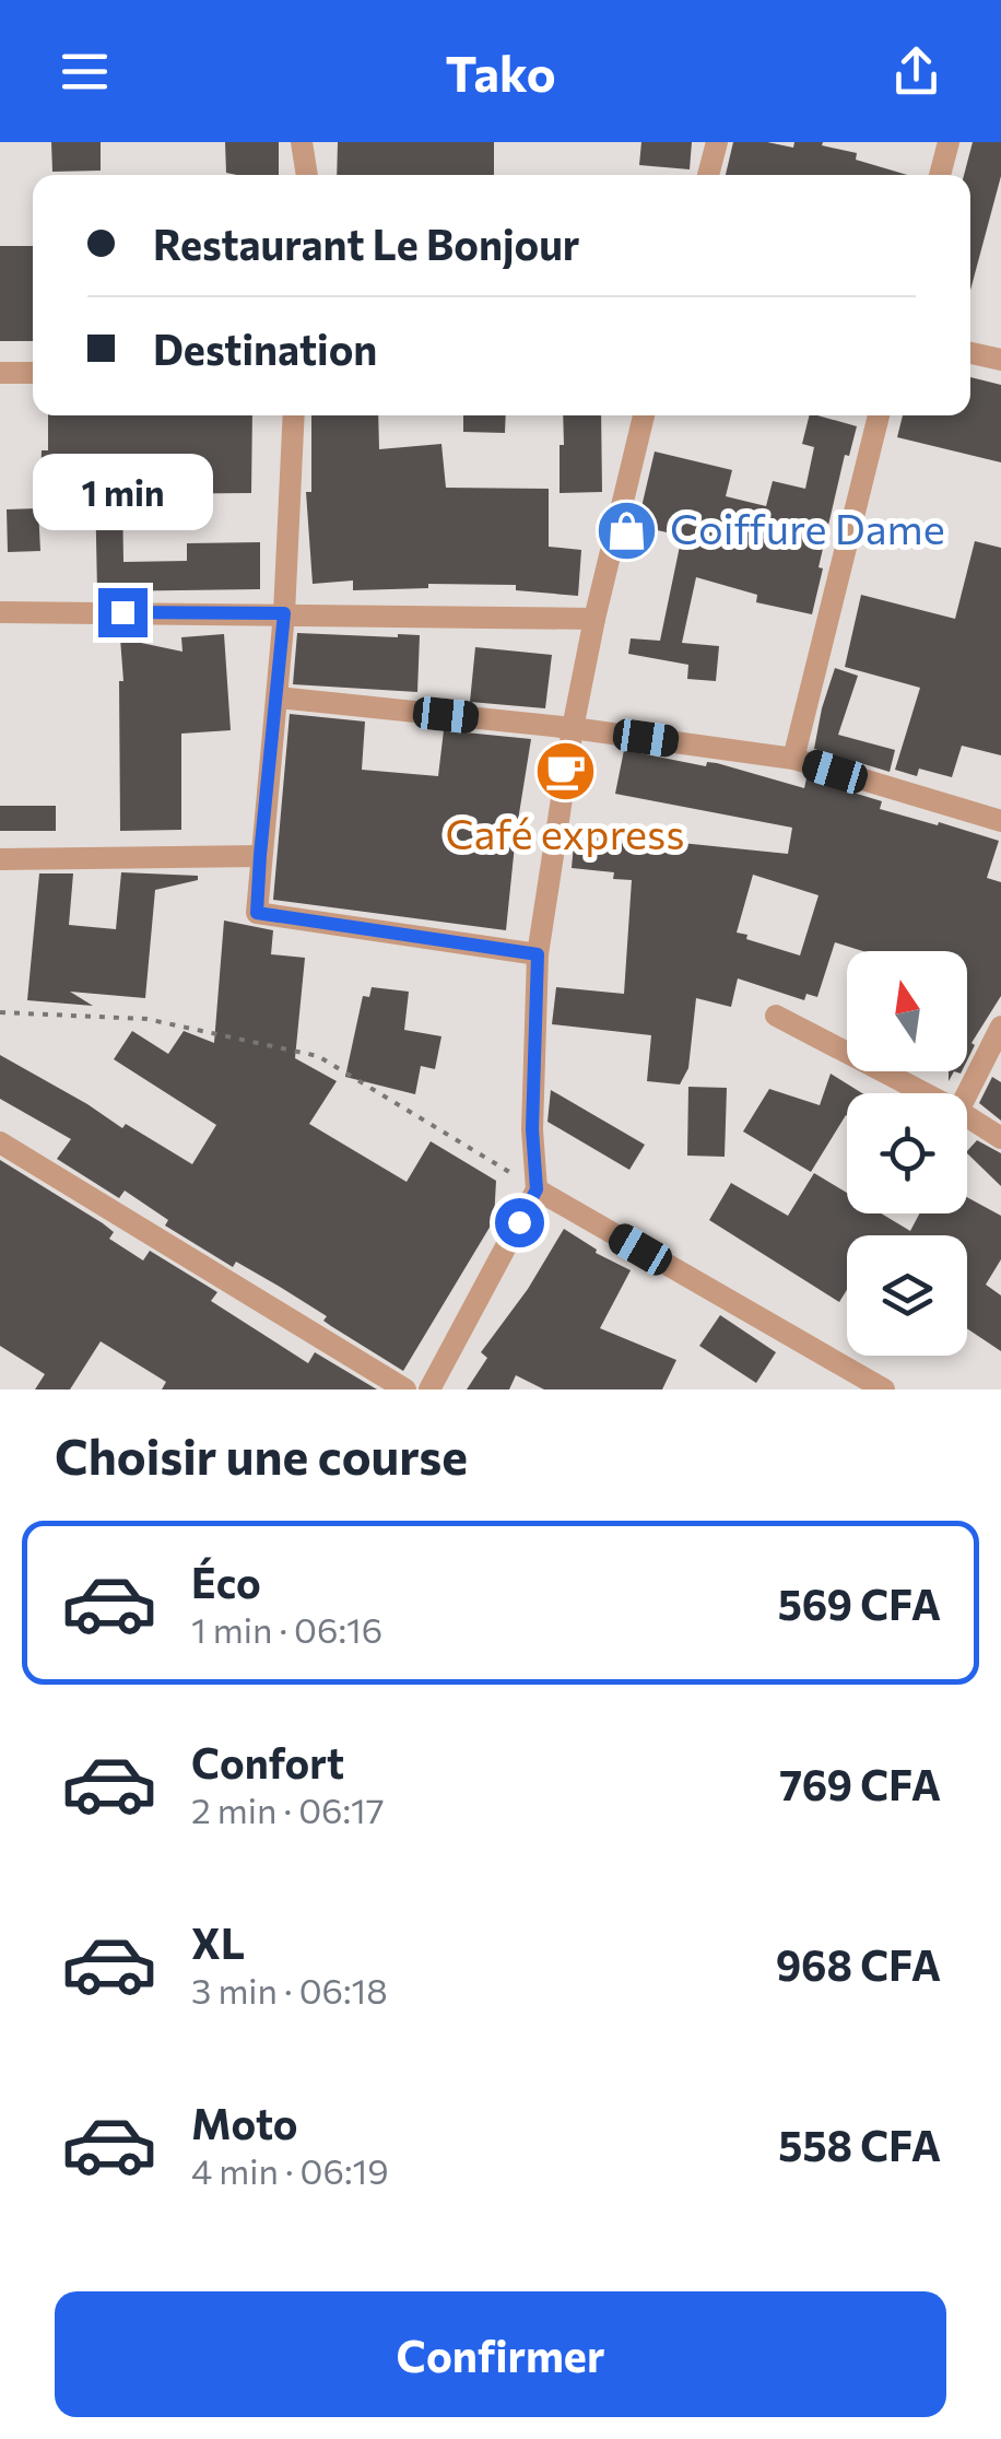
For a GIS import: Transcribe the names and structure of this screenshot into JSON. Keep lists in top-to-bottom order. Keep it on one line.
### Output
{"places":{"shop":["Coiffure Dame"],"cafe":["Café express"]},"north":"top","page":{"header":"Tako","banner":["Restaurant Le Bonjour","Destination"],"bubble":"1 min","heading":"Choisir une course","list":[{"name":"Éco","note":"1 min · 06:16","value":"569 CFA"},{"name":"Confort","note":"2 min · 06:17","value":"769 CFA"},{"name":"XL","note":"3 min · 06:18","value":"968 CFA"},{"name":"Moto","note":"4 min · 06:19","value":"558 CFA"}],"buttons":"Confirmer"}}
